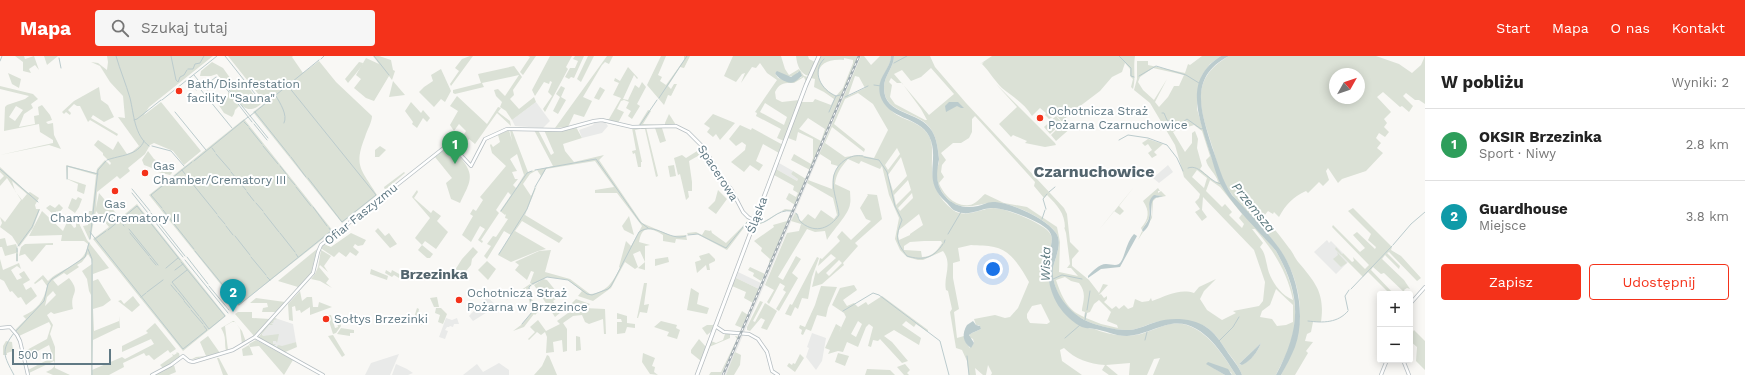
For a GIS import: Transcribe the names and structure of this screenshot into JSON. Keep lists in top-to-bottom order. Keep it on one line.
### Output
{"streets":{"main road":["Śląska"],"street":["Spacerowa","Ofiar Faszyzmu"]},"crossings":[["Spacerowa","Ofiar Faszyzmu"],["Spacerowa","Śląska"]],"districts":["Czarnuchowice","Brzezinka"],"water":["Przemsza","Wisła"],"places":["Bath/Disinfestation facility \"Sauna\"","Ochotnicza Straż Pożarna Czarnuchowice","Gas Chamber/Crematory III","Gas Chamber/Crematory II","Ochotnicza Straż Pożarna w Brzezince","Sołtys Brzezinki"],"scale_bar":"500 m","north":"top right","page":{"header":"Mapa","search":"Szukaj tutaj","nav":["Start","Mapa","O nas","Kontakt"],"heading":["W pobliżu","Wyniki: 2"],"list":[{"mark":"1","name":"OKSIR Brzezinka","note":"Sport · Niwy","value":"2.8 km"},{"mark":"2","name":"Guardhouse","note":"Miejsce","value":"3.8 km"}],"pins":["1","2"],"buttons":["Zapisz","Udostępnij"],"map_buttons":["+","−"],"scale":"500 m"}}
